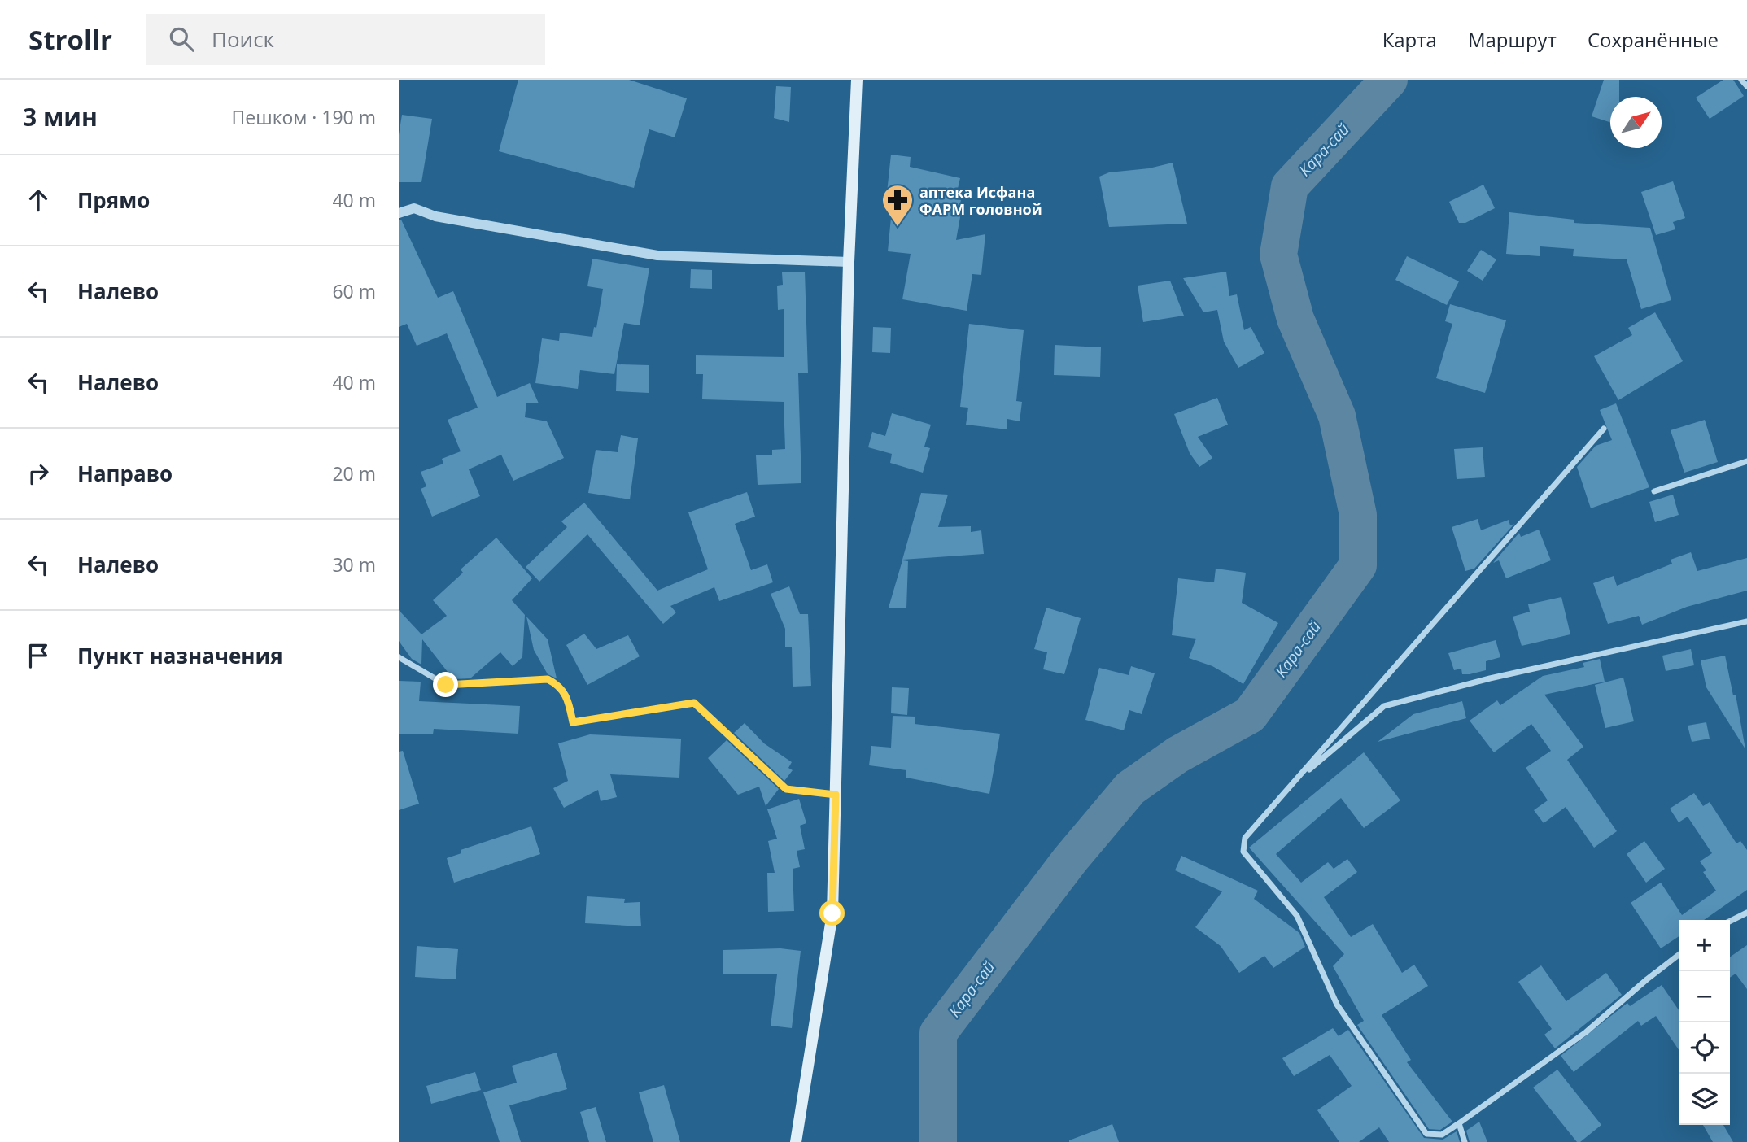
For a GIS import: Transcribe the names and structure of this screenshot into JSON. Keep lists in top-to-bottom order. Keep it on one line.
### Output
{"water":["Кара-сай"],"places":{"pharmacy":["аптека Исфана ФАРМ головной"]},"north":"top right","page":{"header":"Strollr","search":"Поиск","nav":["Карта","Маршрут","Сохранённые"],"heading":["3 мин","Пешком · 190 m"],"list":[["Прямо","40 m"],["Налево","60 m"],["Налево","40 m"],["Направо","20 m"],["Налево","30 m"],"Пункт назначения"],"map_buttons":["+","−"]}}
